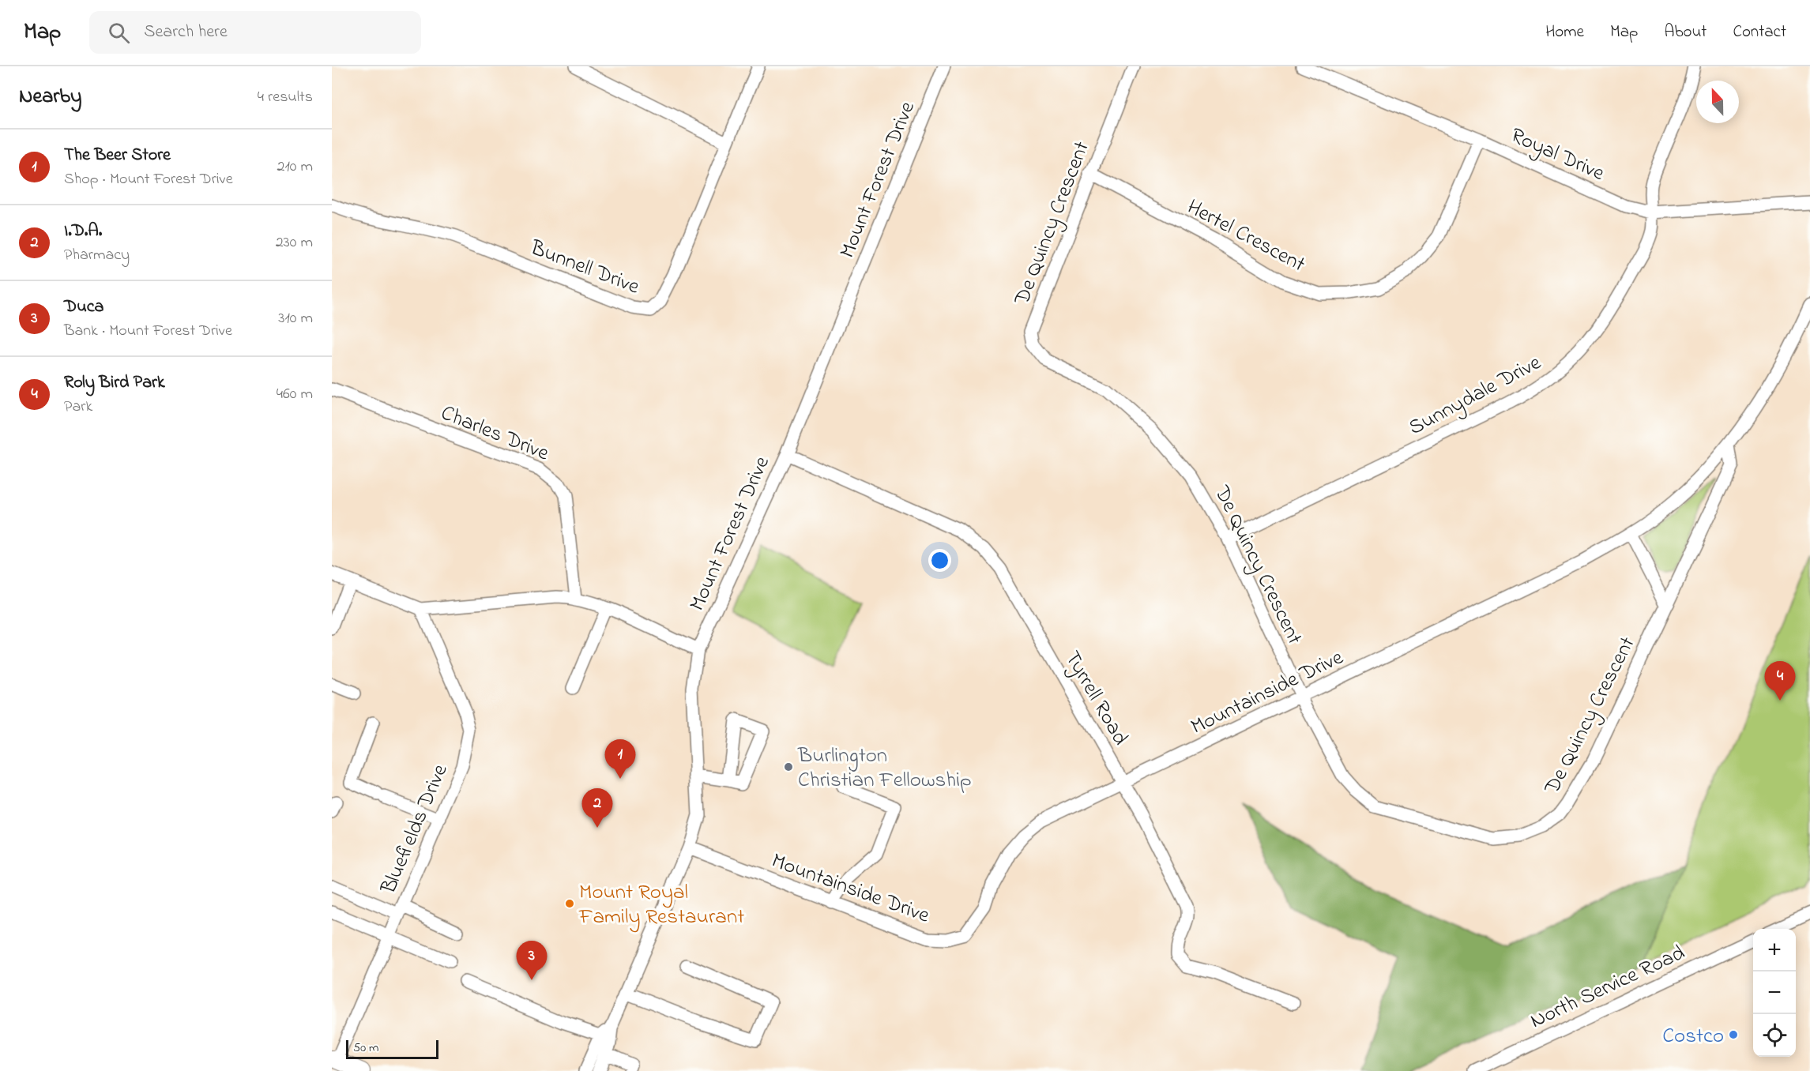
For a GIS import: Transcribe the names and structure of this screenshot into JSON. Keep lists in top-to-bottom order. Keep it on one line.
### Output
{"streets":{"street":["Royal Drive","Mount Forest Drive","De Quincy Crescent","Hertel Crescent","Bunnell Drive","Sunnydale Drive","Charles Drive","Mountainside Drive","Tyrrell Road","Bluefields Drive","North Service Road"]},"crossings":[["Royal Drive","Hertel Crescent"],["Royal Drive","Sunnydale Drive"],["Mount Forest Drive","Mountainside Drive"],["Mount Forest Drive","Tyrrell Road"],["De Quincy Crescent","Hertel Crescent"],["De Quincy Crescent","Sunnydale Drive"],["De Quincy Crescent","Mountainside Drive"],["Mountainside Drive","Tyrrell Road"]],"places":["Burlington Christian Fellowship","Mount Royal Family Restaurant","Costco"],"scale_bar":"50 m","north":"top","page":{"header":"Map","search":"Search here","nav":["Home","Map","About","Contact"],"heading":["Nearby","4 results"],"list":[{"mark":"1","name":"The Beer Store","note":"Shop · Mount Forest Drive","value":"210 m"},{"mark":"2","name":"I.D.A.","note":"Pharmacy","value":"230 m"},{"mark":"3","name":"Duca","note":"Bank · Mount Forest Drive","value":"310 m"},{"mark":"4","name":"Roly Bird Park","note":"Park","value":"460 m"}],"pins":["4","1","2","3"],"map_buttons":["+","−"],"scale":"50 m"}}
